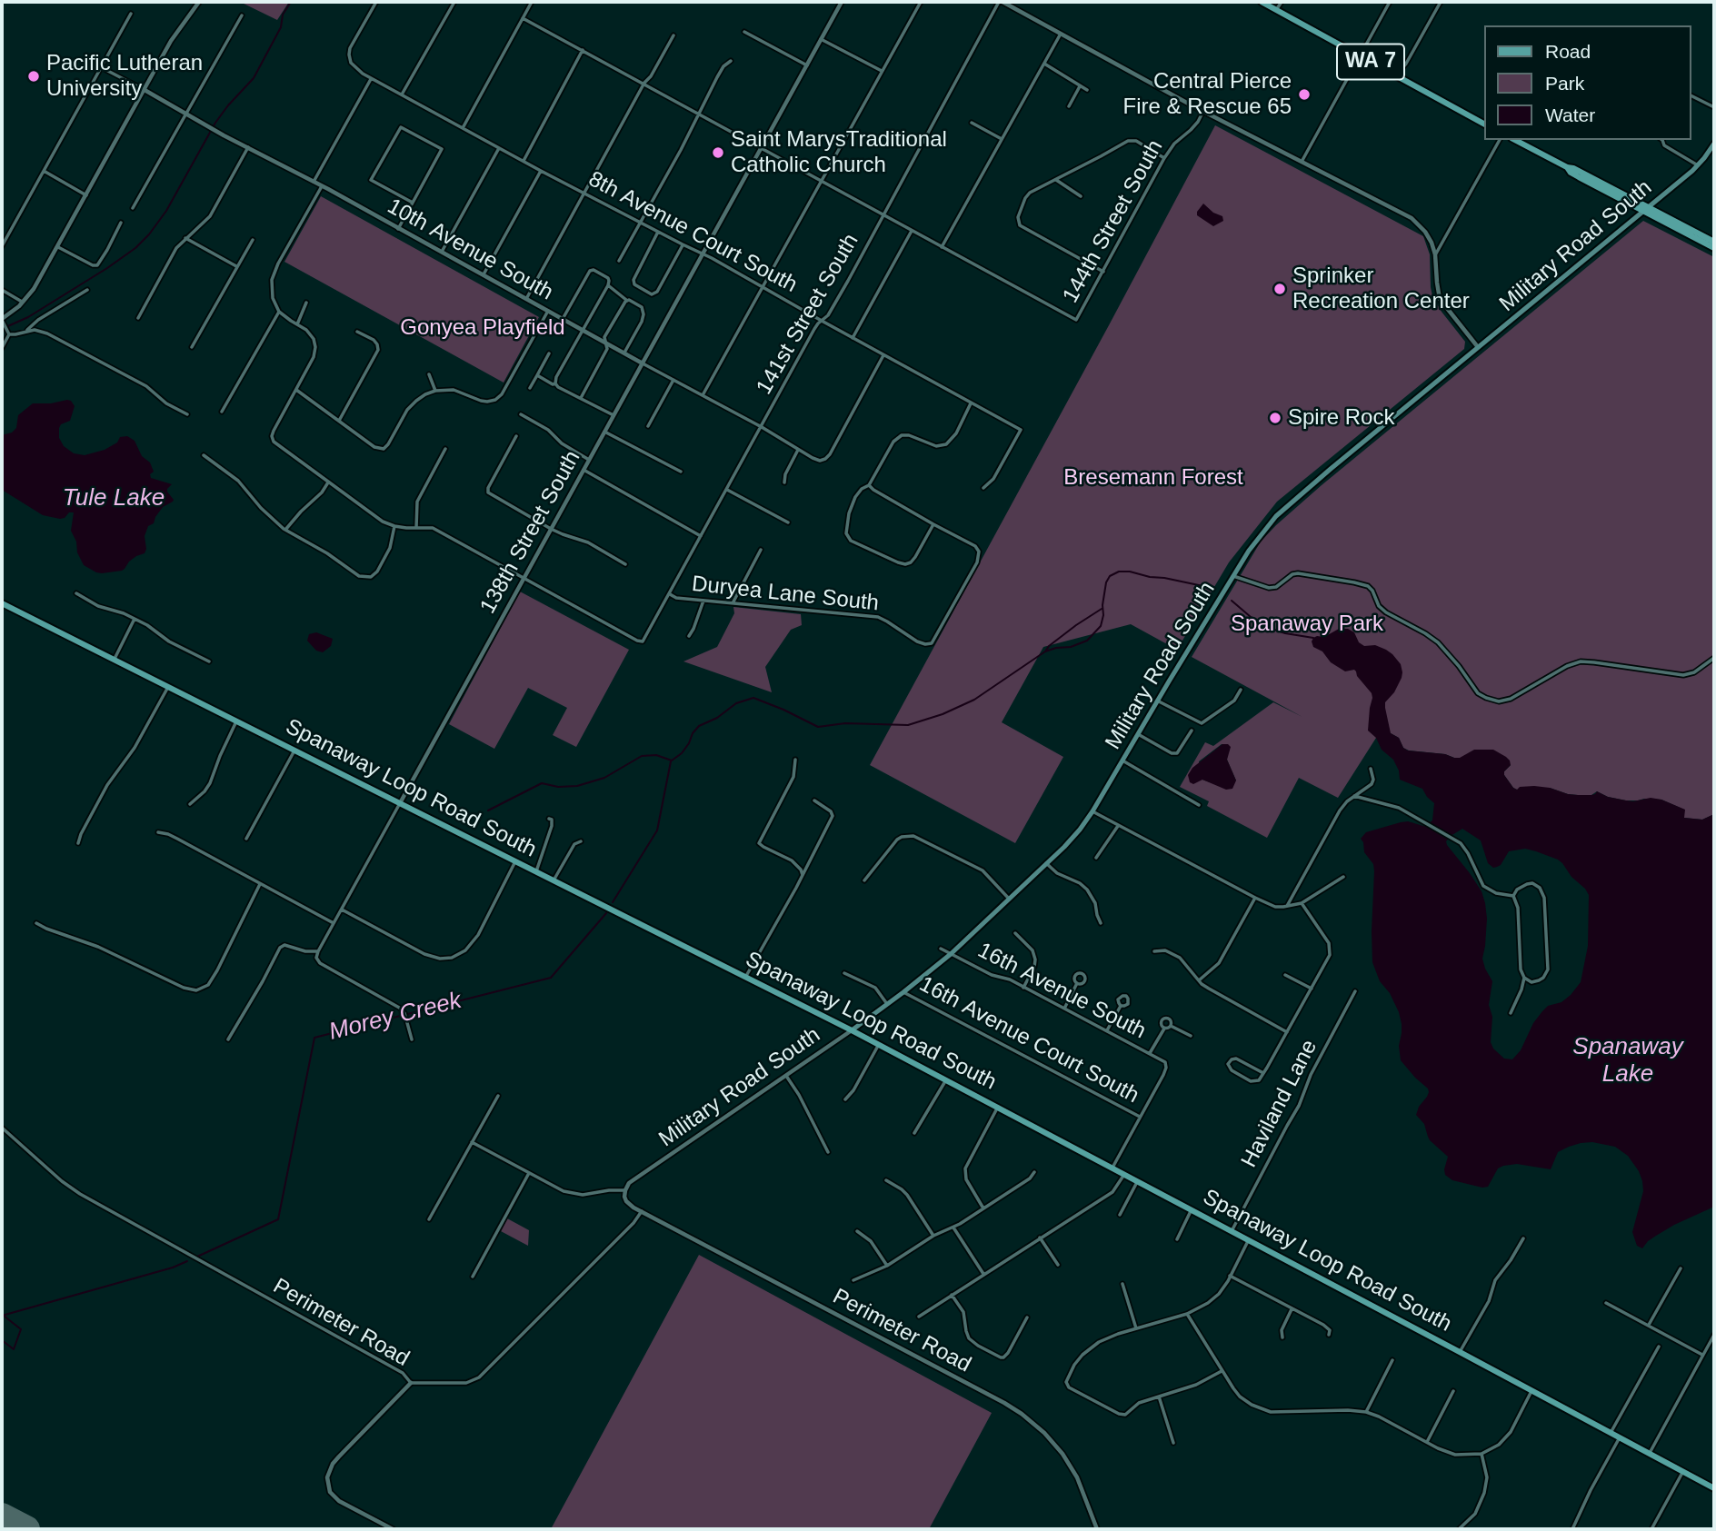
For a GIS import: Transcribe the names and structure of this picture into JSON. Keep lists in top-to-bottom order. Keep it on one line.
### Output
{"streets":{"main road":["WA 7","Military Road South","Spanaway Loop Road South"],"street":["144th Street South","8th Avenue Court South","10th Avenue South","141st Street South","138th Street South","Duryea Lane South","16th Avenue South","16th Avenue Court South","Haviland Lane","Perimeter Road"]},"crossings":[["8th Avenue Court South","10th Avenue South"],["8th Avenue Court South","141st Street South"],["8th Avenue Court South","138th Street South"],["Military Road South","Spanaway Loop Road South"],["Military Road South","16th Avenue South"],["Military Road South","16th Avenue Court South"],["Military Road South","Perimeter Road"],["10th Avenue South","141st Street South"],["10th Avenue South","138th Street South"],["141st Street South","138th Street South"],["141st Street South","Duryea Lane South"],["138th Street South","Spanaway Loop Road South"],["Spanaway Loop Road South","Haviland Lane"],["16th Avenue South","16th Avenue Court South"]],"water":["Tule Lake","Morey Creek","Spanaway Lake"],"parks":["Gonyea Playfield","Bresemann Forest","Spanaway Park"],"places":["Pacific Lutheran University","Central Pierce Fire & Rescue 65","Saint MarysTraditional Catholic Church","Sprinker Recreation Center","Spire Rock"],"legend":["Road","Park","Water"]}
